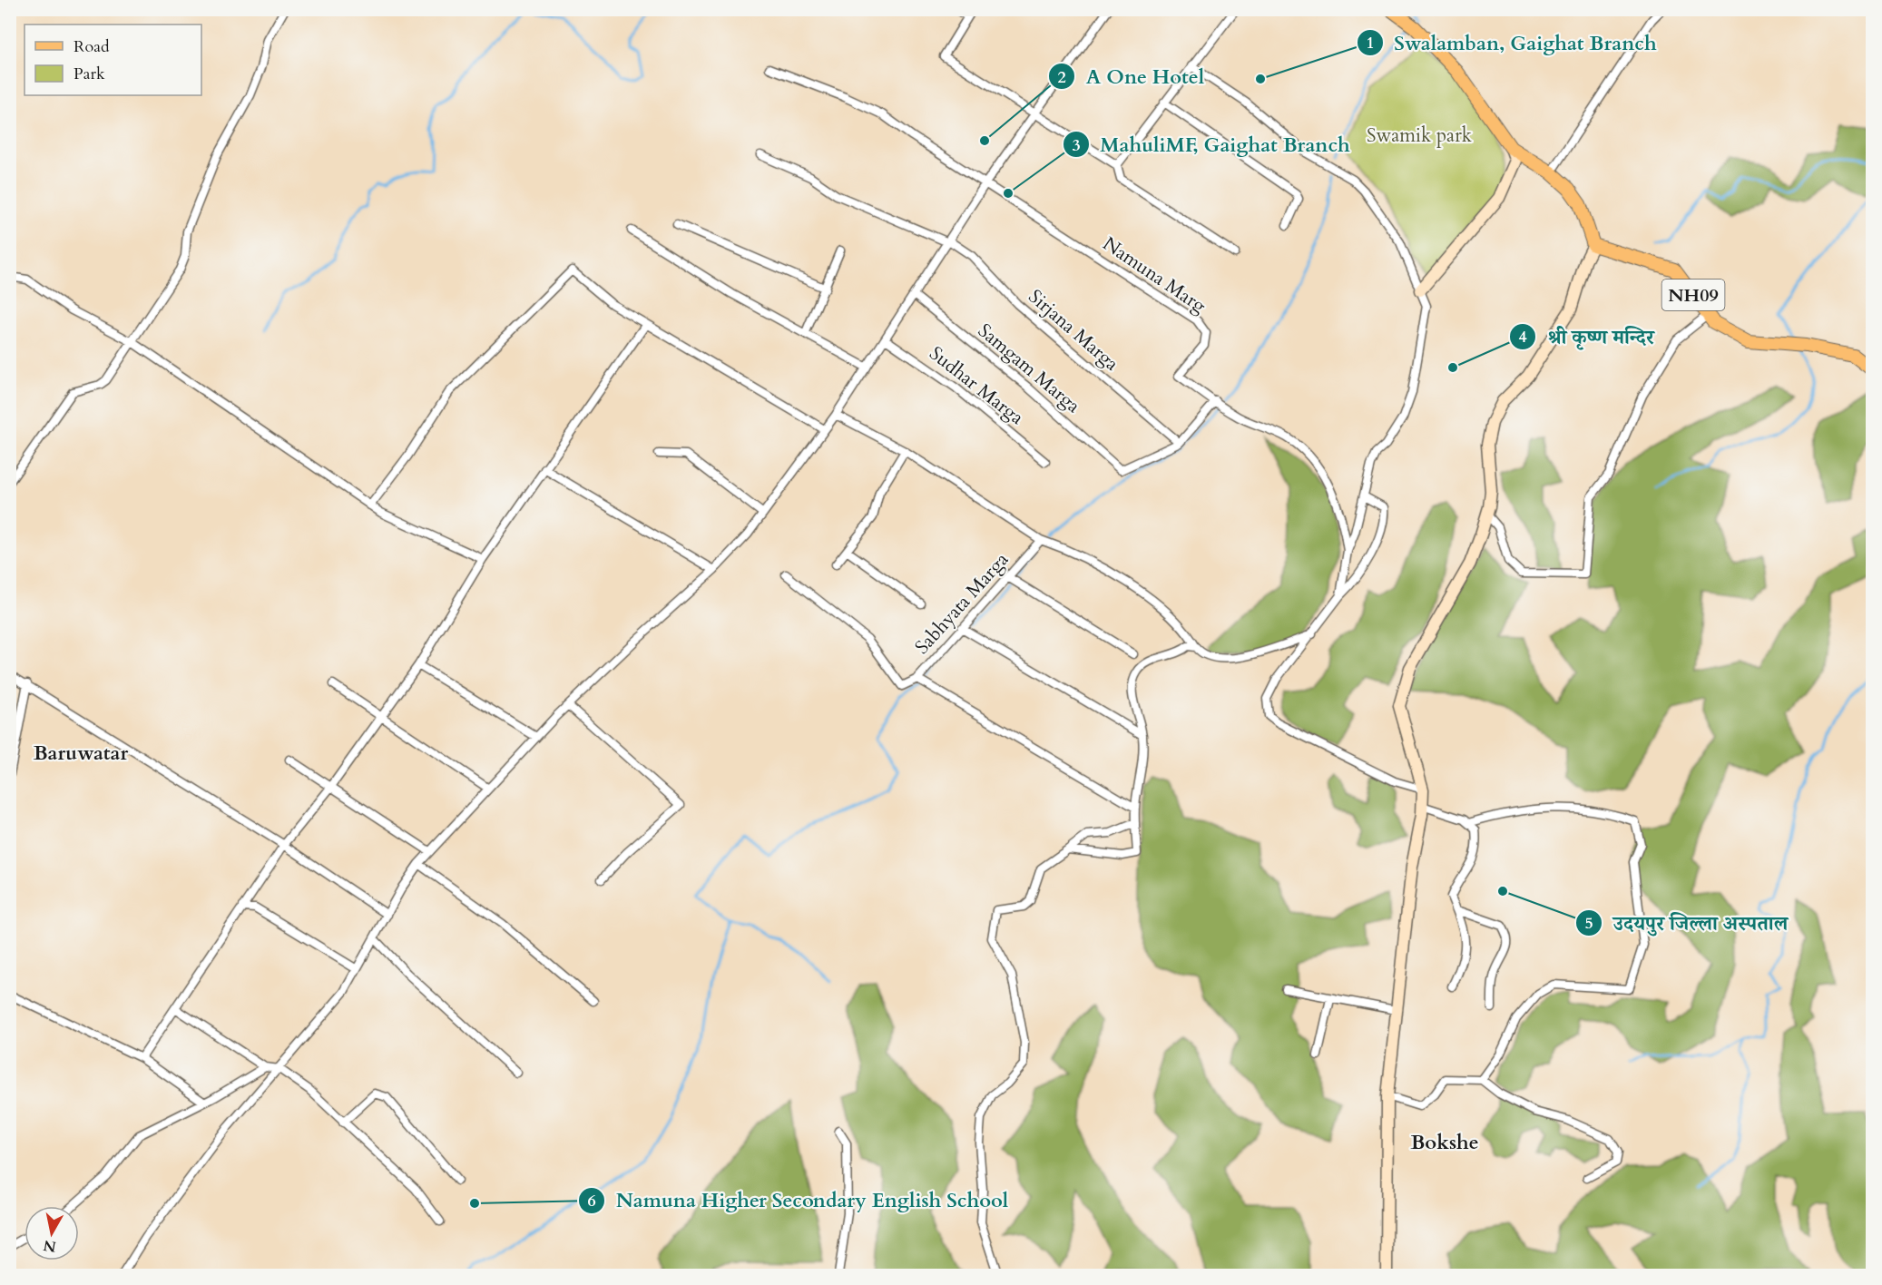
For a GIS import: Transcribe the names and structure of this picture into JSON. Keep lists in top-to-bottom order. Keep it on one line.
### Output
{"streets":{"main road":["NH09"],"street":["Namuna Marg","Sirjana Marga","Samgam Marga","Sudhar Marga","Sabhyata Marga"]},"crossings":[["Sirjana Marga","Samgam Marga"]],"districts":["Baruwatar","Bokshe"],"parks":["Swamik park"],"places":["Swalamban, Gaighat Branch","A One Hotel","MahuliMF, Gaighat Branch","श्री कृष्ण मन्दिर","उदयपुर जिल्ला अस्पताल","Namuna Higher Secondary English School"],"legend":["Road","Park"],"north":"bottom"}
